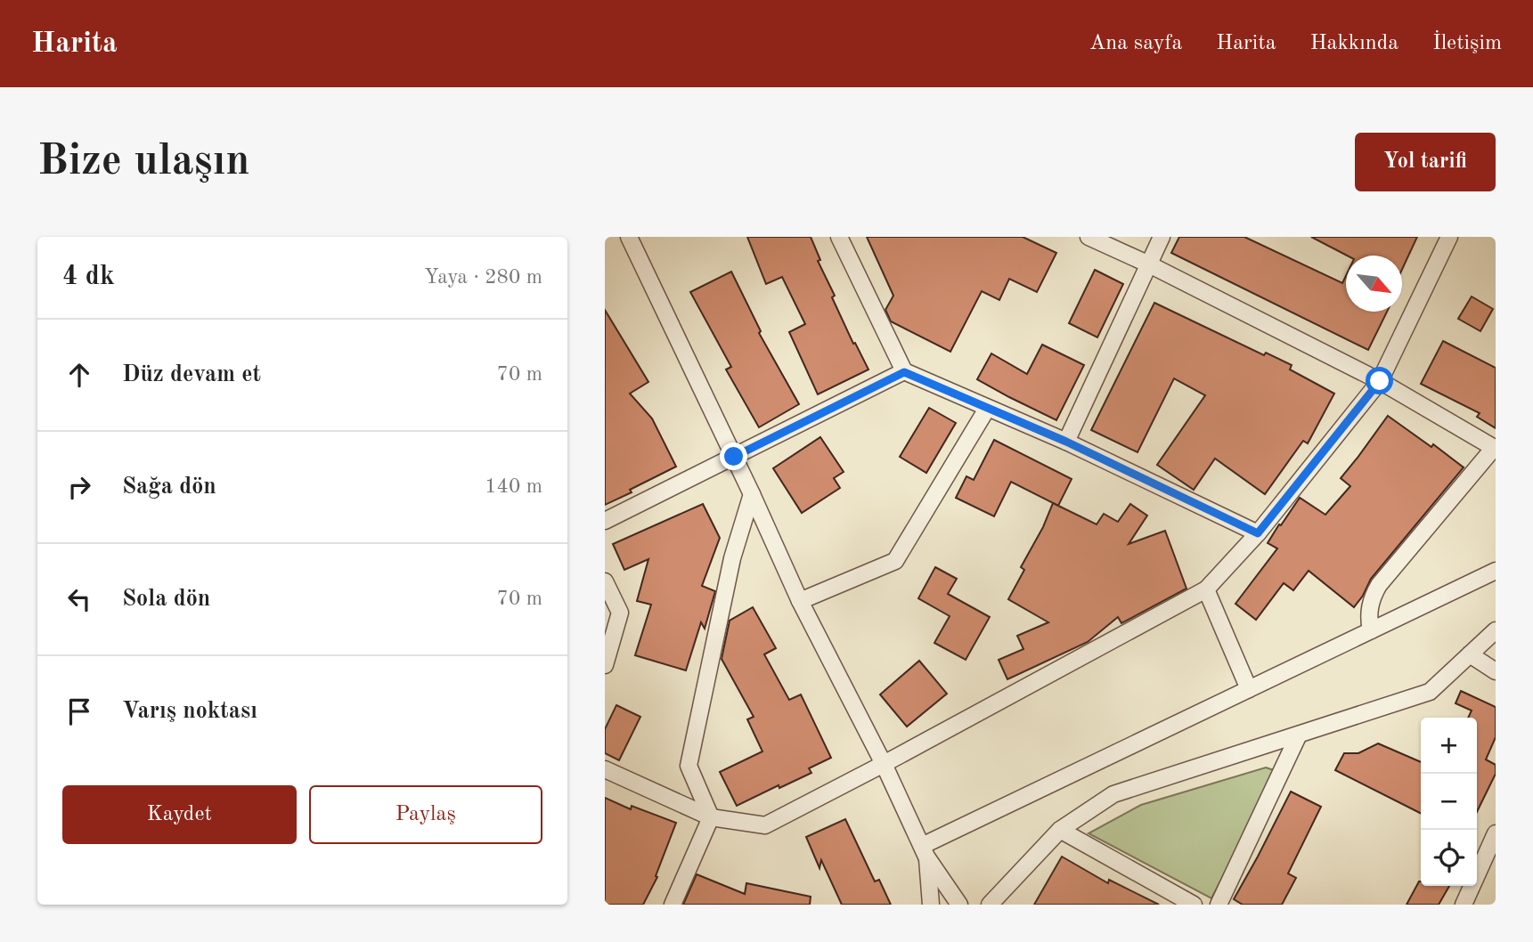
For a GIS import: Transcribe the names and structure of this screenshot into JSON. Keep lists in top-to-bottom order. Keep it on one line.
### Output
{"north":"bottom right","page":{"header":"Harita","nav":["Ana sayfa","Harita","Hakkında","İletişim"],"buttons":["Yol tarifi",["Kaydet","Paylaş"]],"title":"Bize ulaşın","heading":["4 dk","Yaya · 280 m"],"list":[["Düz devam et","70 m"],["Sağa dön","140 m"],["Sola dön","70 m"],"Varış noktası"],"map_buttons":["+","−"]}}
